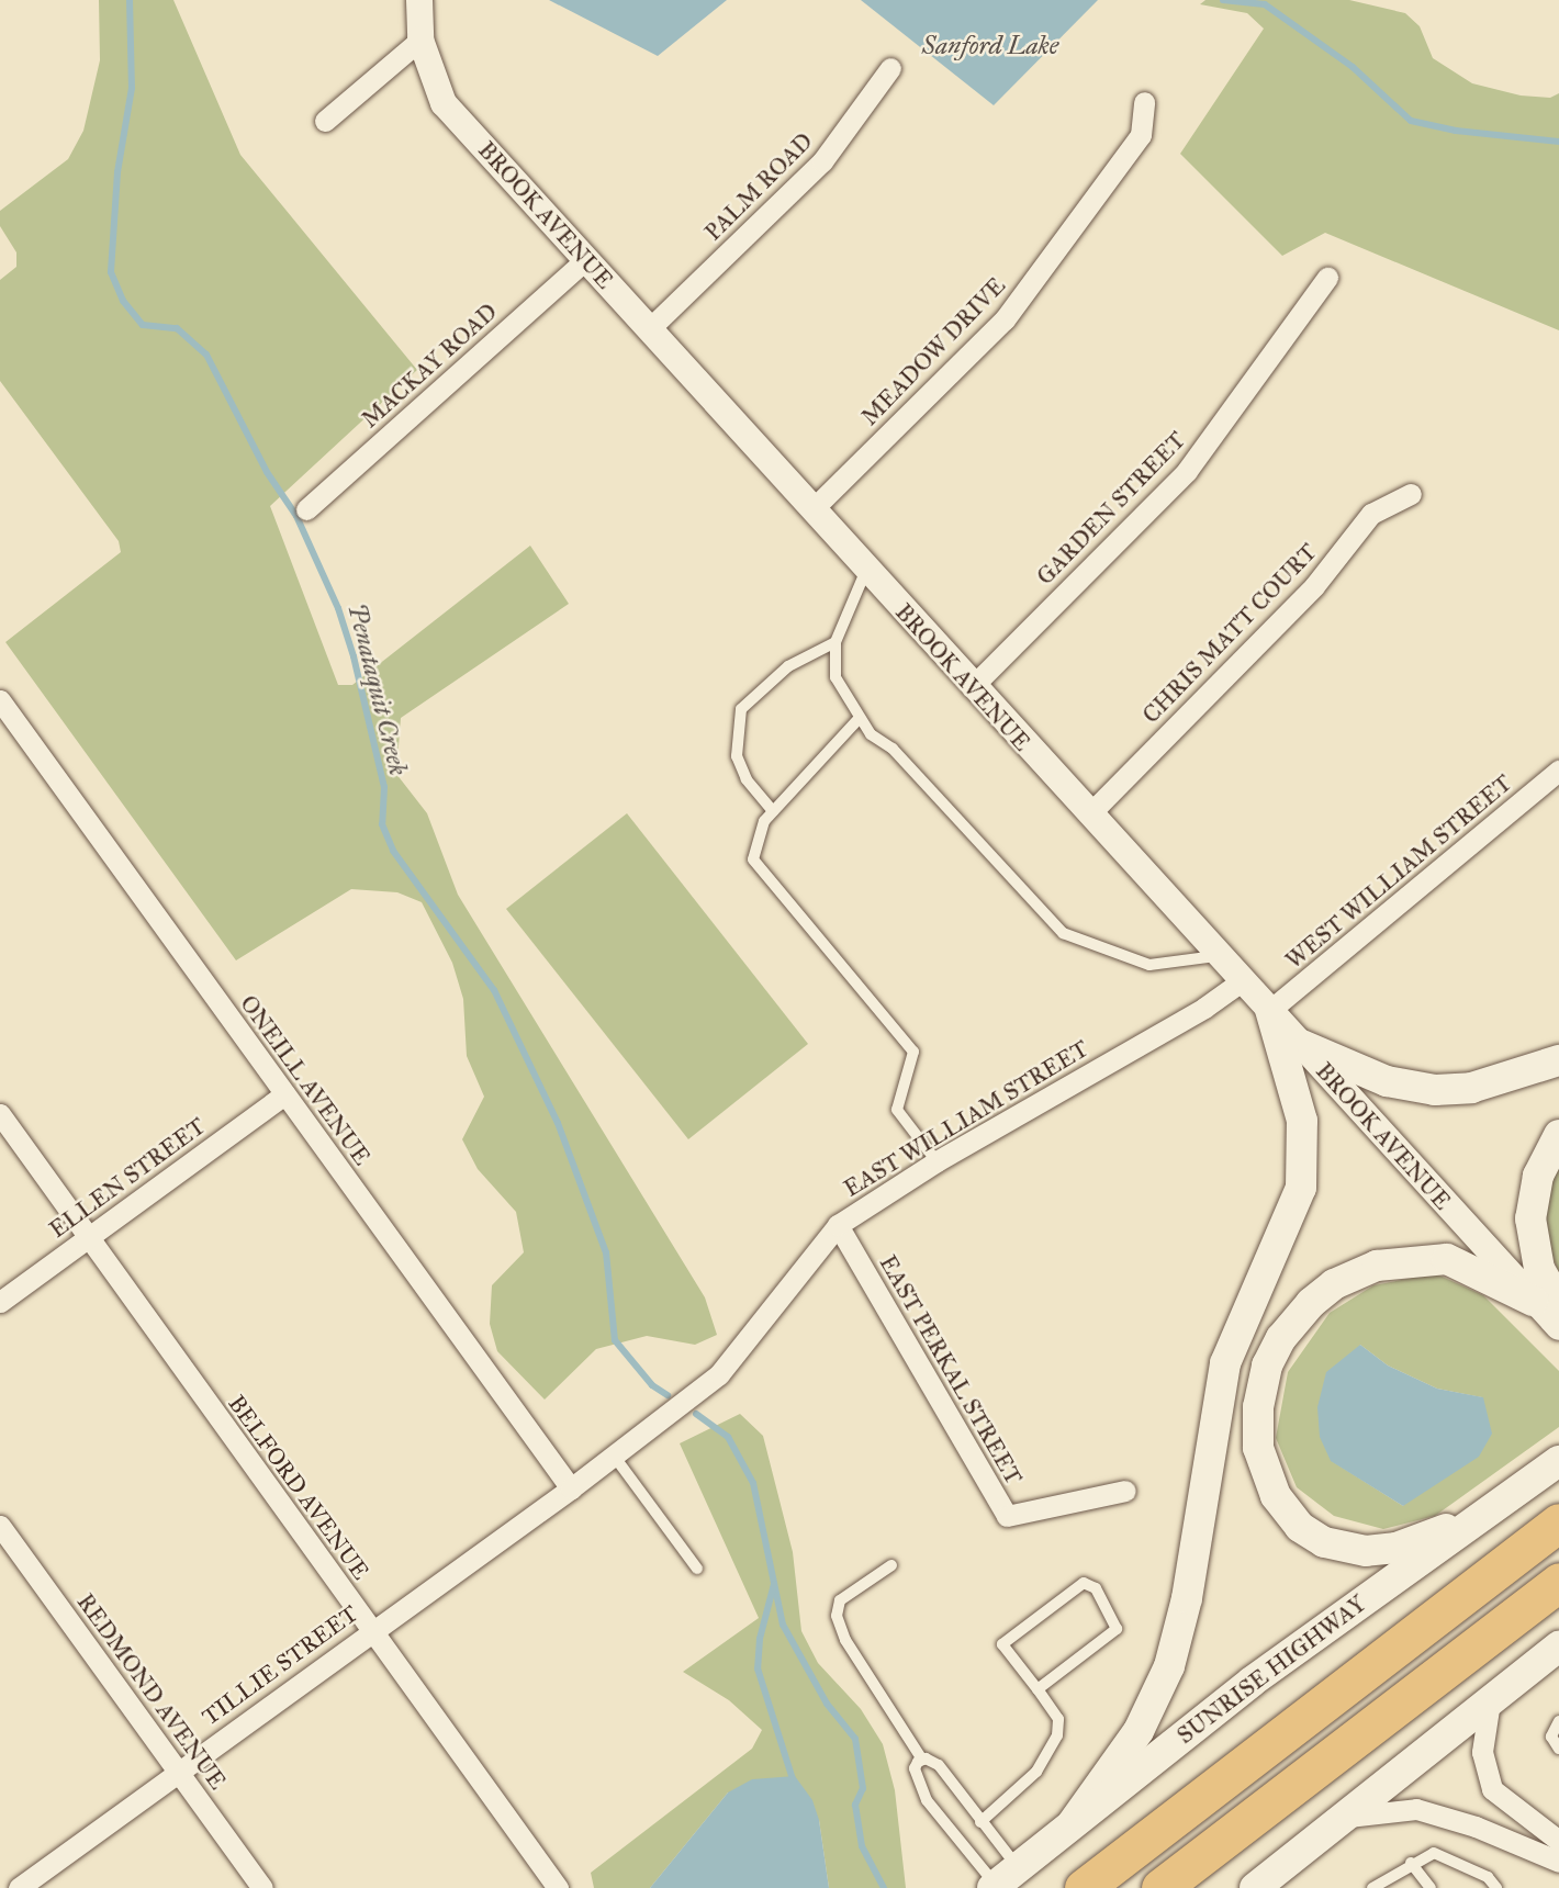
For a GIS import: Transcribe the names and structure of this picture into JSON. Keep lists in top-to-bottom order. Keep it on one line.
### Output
{"streets":{"main road":["SUNRISE HIGHWAY"],"street":["PALM ROAD","BROOK AVENUE","MEADOW DRIVE","MACKAY ROAD","GARDEN STREET","CHRIS MATT COURT","WEST WILLIAM STREET","ONEILL AVENUE","EAST WILLIAM STREET","ELLEN STREET","EAST PERKAL STREET","BELFORD AVENUE","TILLIE STREET","REDMOND AVENUE"]},"crossings":[["PALM ROAD","BROOK AVENUE"],["BROOK AVENUE","MEADOW DRIVE"],["BROOK AVENUE","MACKAY ROAD"],["BROOK AVENUE","GARDEN STREET"],["BROOK AVENUE","CHRIS MATT COURT"],["BROOK AVENUE","WEST WILLIAM STREET"],["BROOK AVENUE","EAST WILLIAM STREET"],["ONEILL AVENUE","ELLEN STREET"],["ONEILL AVENUE","TILLIE STREET"],["EAST WILLIAM STREET","EAST PERKAL STREET"],["EAST WILLIAM STREET","TILLIE STREET"],["ELLEN STREET","BELFORD AVENUE"],["BELFORD AVENUE","TILLIE STREET"],["TILLIE STREET","REDMOND AVENUE"]],"water":["Sanford Lake","Penataquit Creek"]}
